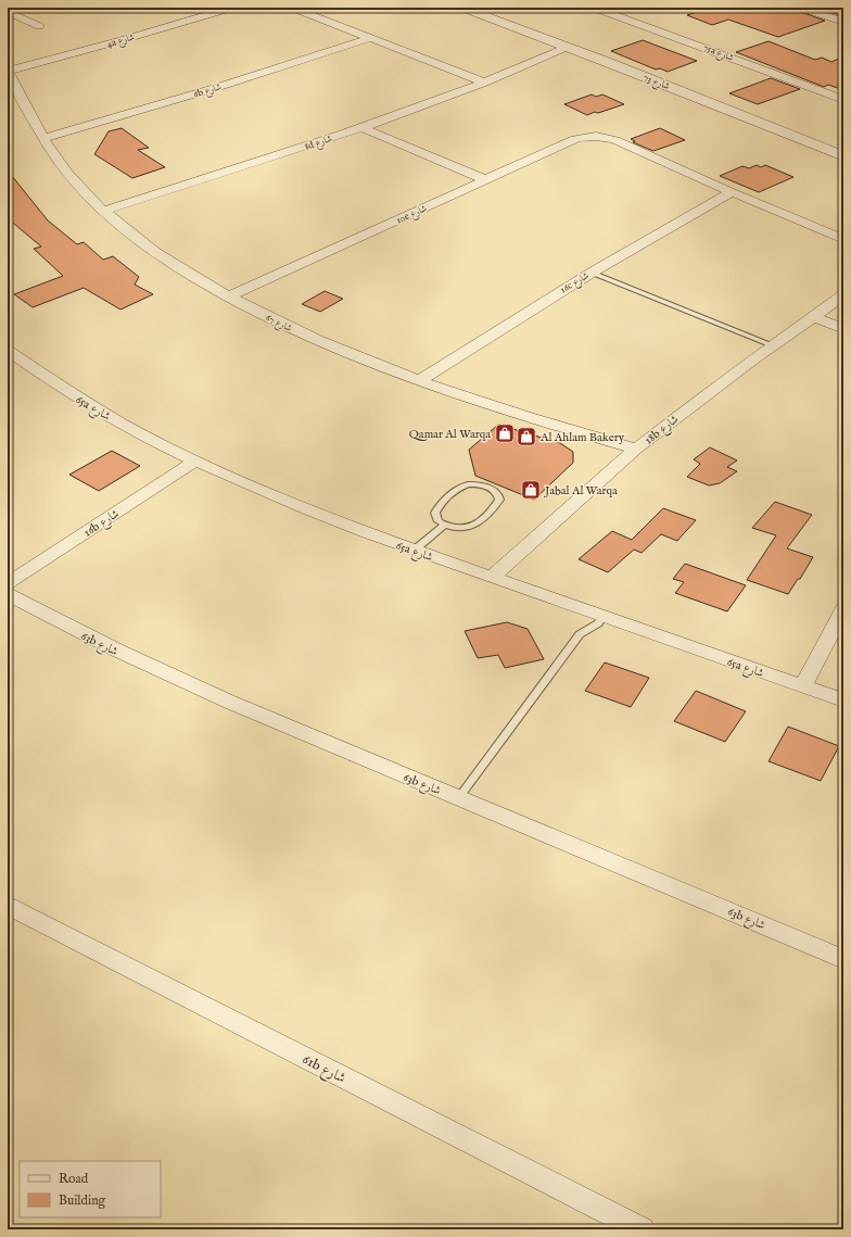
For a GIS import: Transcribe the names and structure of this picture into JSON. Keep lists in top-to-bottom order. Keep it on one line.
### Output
{"streets":{"street":["4a شارع","75a شارع","شارع 73","6b شارع","8d شارع","10e شارع","16c شارع","شارع 67","65a شارع","18b شارع","16b شارع","63b شارع","61b شارع"]},"crossings":[["4a شارع","شارع 67"],["شارع 73","8d شارع"],["6b شارع","شارع 67"],["8d شارع","شارع 67"],["10e شارع","16c شارع"],["10e شارع","شارع 67"],["16c شارع","شارع 67"],["شارع 67","18b شارع"],["65a شارع","18b شارع"],["65a شارع","16b شارع"]],"places":{"shop":["Qamar Al Warqa","Al Ahlam Bakery","Jabal Al Warqa"]},"legend":["Road","Building"]}
